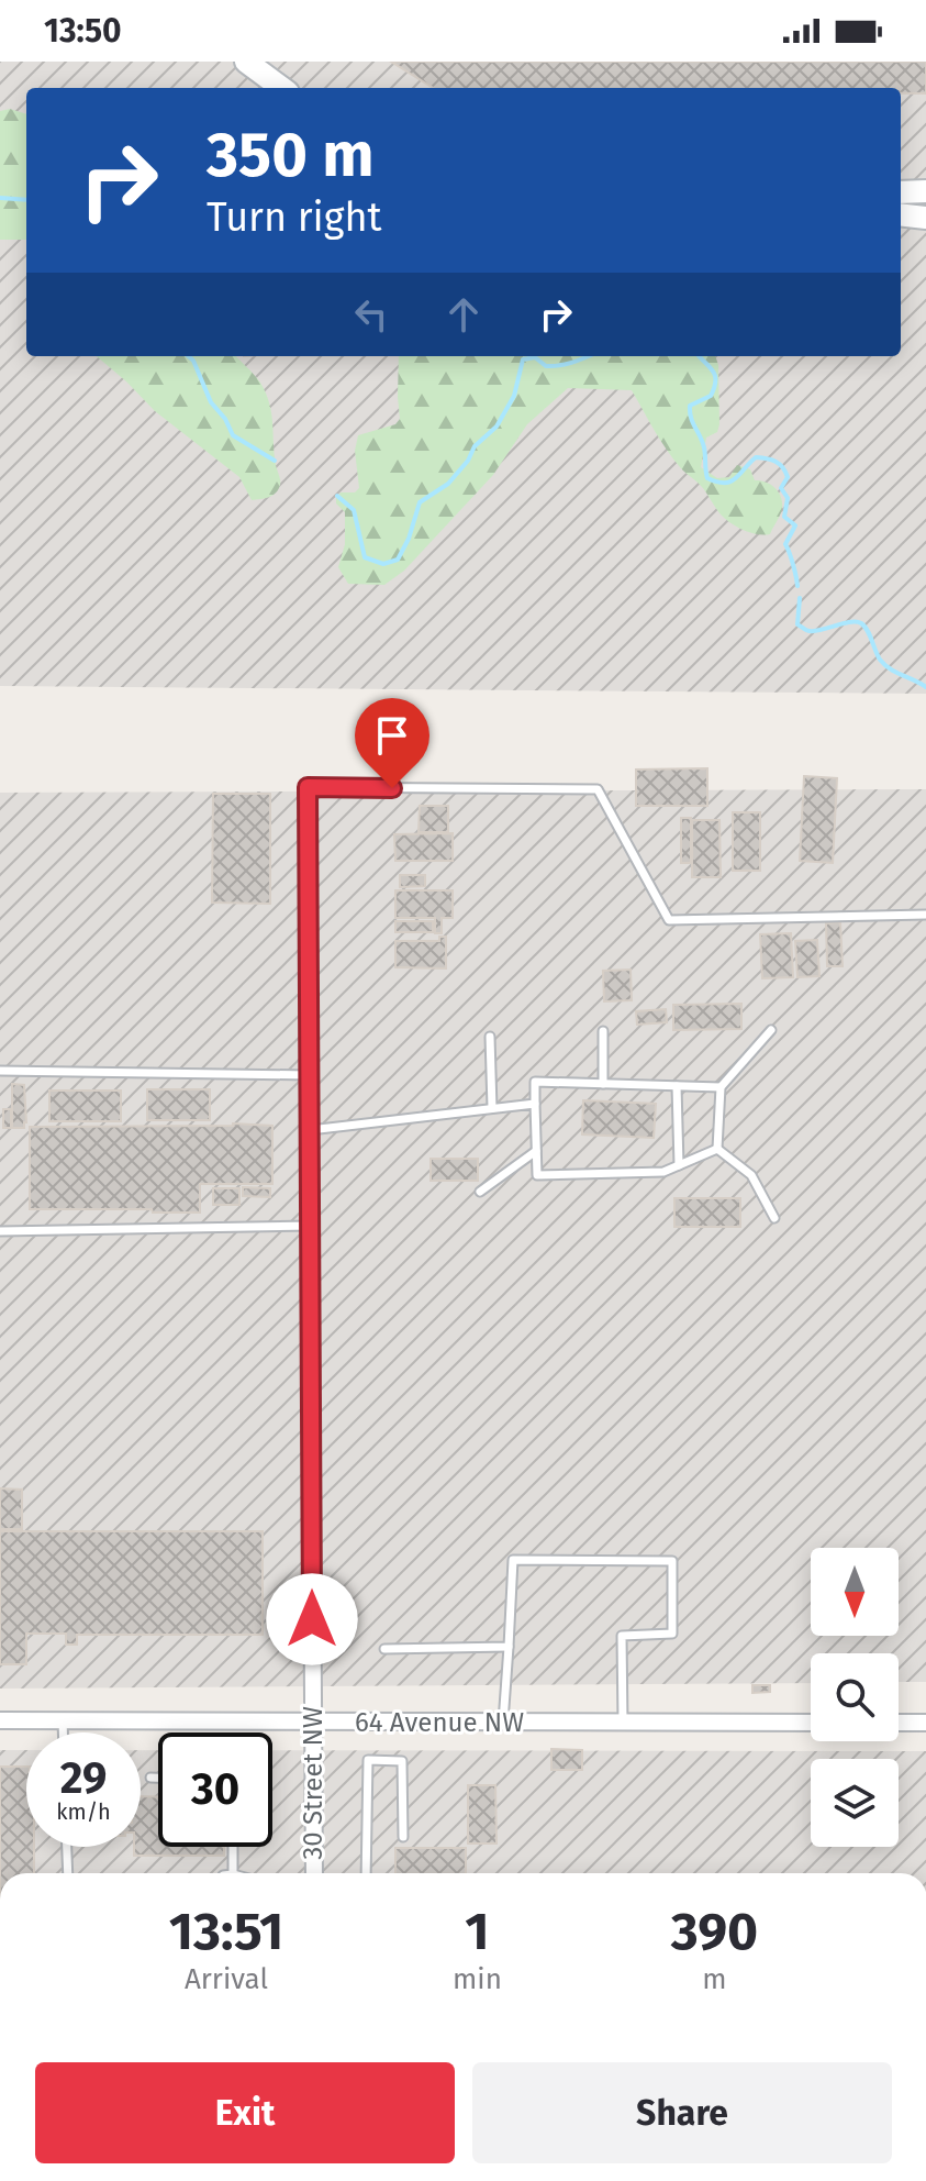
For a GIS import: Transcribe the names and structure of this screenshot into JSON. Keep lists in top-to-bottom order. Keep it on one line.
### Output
{"streets":{"street":["64 Avenue NW","30 Street NW"]},"crossings":[["64 Avenue NW","30 Street NW"]],"north":"bottom","page":{"status":"13:50","turn":["350 m","Turn right"],"speed":"29 km/h","limit":"30","eta":["13:51","Arrival","1","min","390","m"],"buttons":["Exit","Share"]}}
